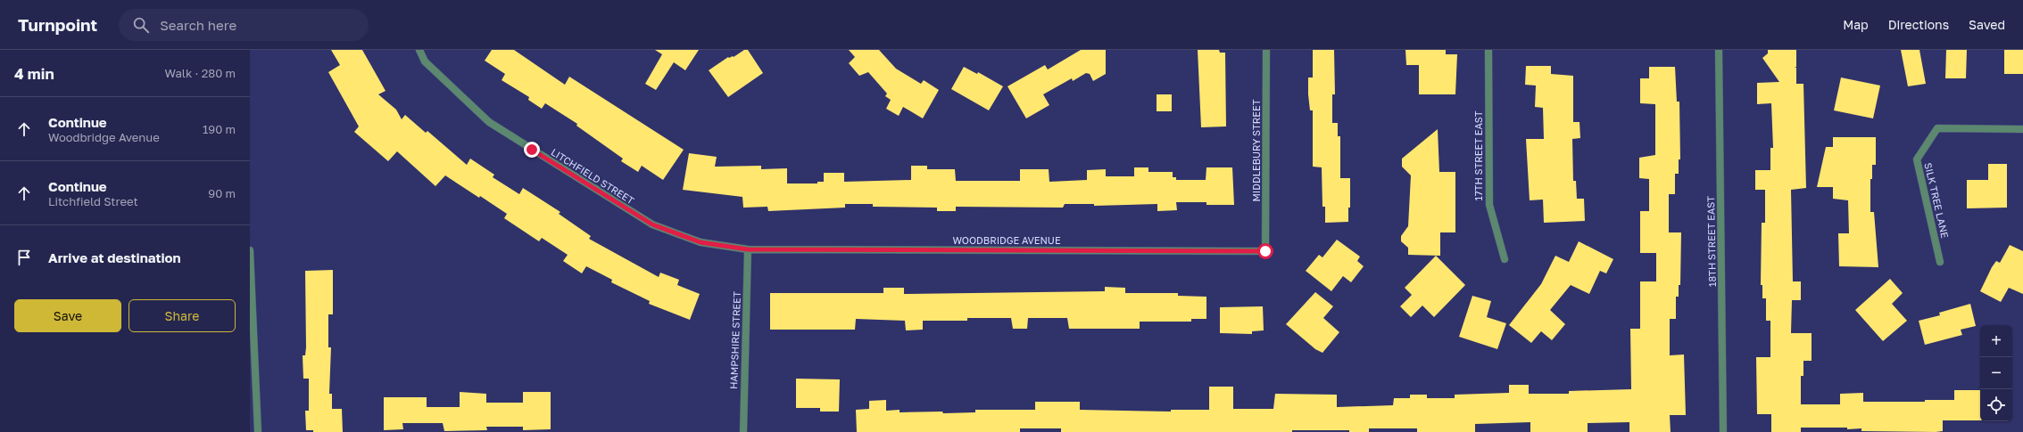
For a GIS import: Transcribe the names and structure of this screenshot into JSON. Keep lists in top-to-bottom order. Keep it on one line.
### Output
{"streets":{"street":["MIDDLEBURY STREET","17TH STREET EAST","LITCHFIELD STREET","SILK TREE LANE","WOODBRIDGE AVENUE","18TH STREET EAST","HAMPSHIRE STREET"]},"crossings":[["MIDDLEBURY STREET","WOODBRIDGE AVENUE"],["LITCHFIELD STREET","WOODBRIDGE AVENUE"],["LITCHFIELD STREET","HAMPSHIRE STREET"],["WOODBRIDGE AVENUE","HAMPSHIRE STREET"]],"page":{"header":"Turnpoint","search":"Search here","nav":["Map","Directions","Saved"],"heading":["4 min","Walk · 280 m"],"list":[["Continue","Woodbridge Avenue","190 m"],["Continue","Litchfield Street","90 m"],"Arrive at destination"],"buttons":["Save","Share"],"map_buttons":["+","−"]}}
